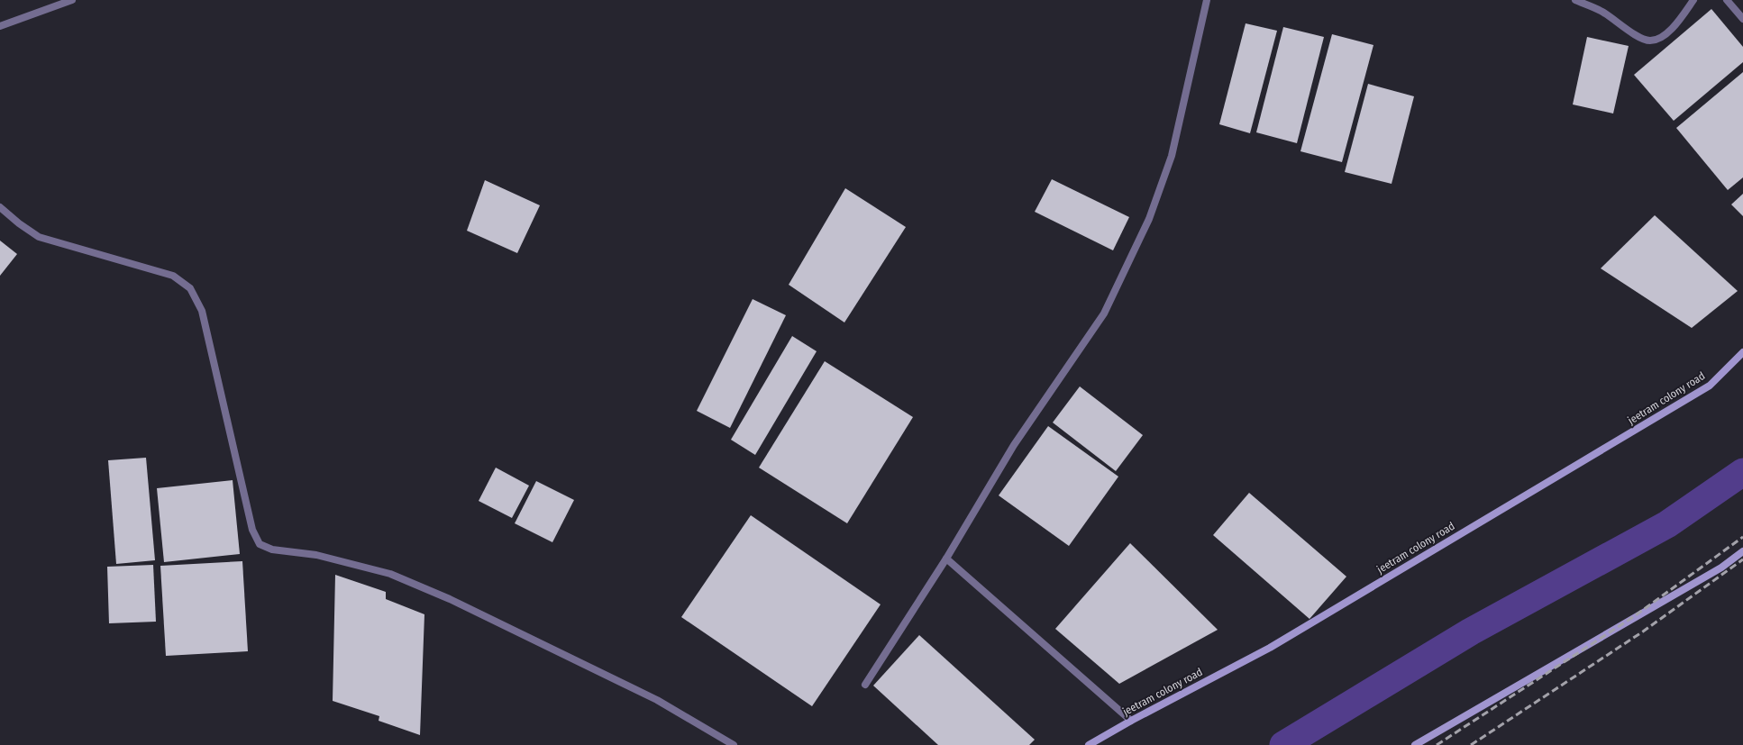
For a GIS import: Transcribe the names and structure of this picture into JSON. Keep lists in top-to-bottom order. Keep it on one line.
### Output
{"streets":{"street":["jeetram colony road"]}}
